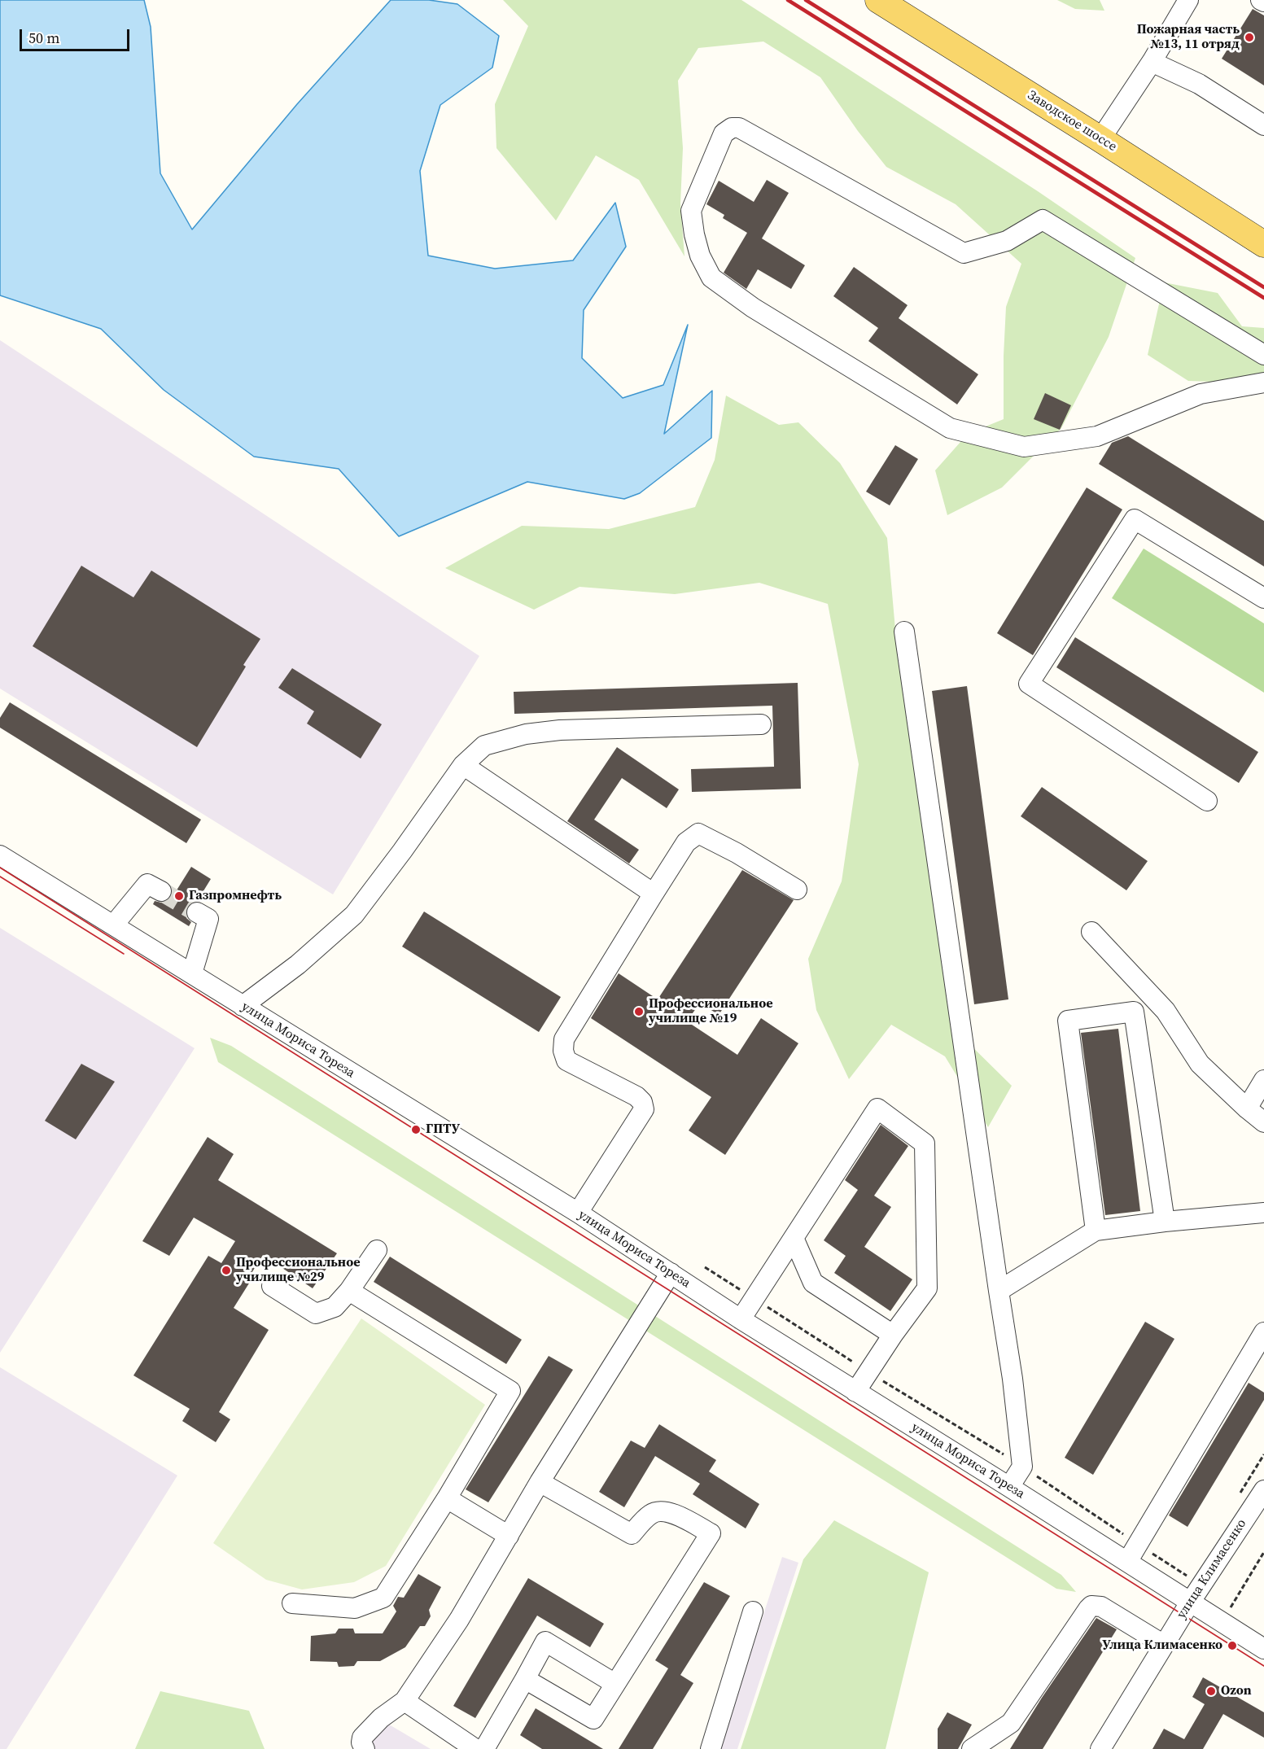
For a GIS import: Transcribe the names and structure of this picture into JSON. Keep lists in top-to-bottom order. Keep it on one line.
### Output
{"streets":{"main road":["Заводское шоссе"],"street":["улица Мориса Тореза","улица Климасенко"]},"crossings":[["улица Мориса Тореза","улица Климасенко"]],"places":["Пожарная часть №13, 11 отряд","Газпромнефть","Профессиональное училище №19","ГПТУ","Профессиональное училище №29","Улица Климасенко","Ozon"],"scale_bar":"50 m"}
